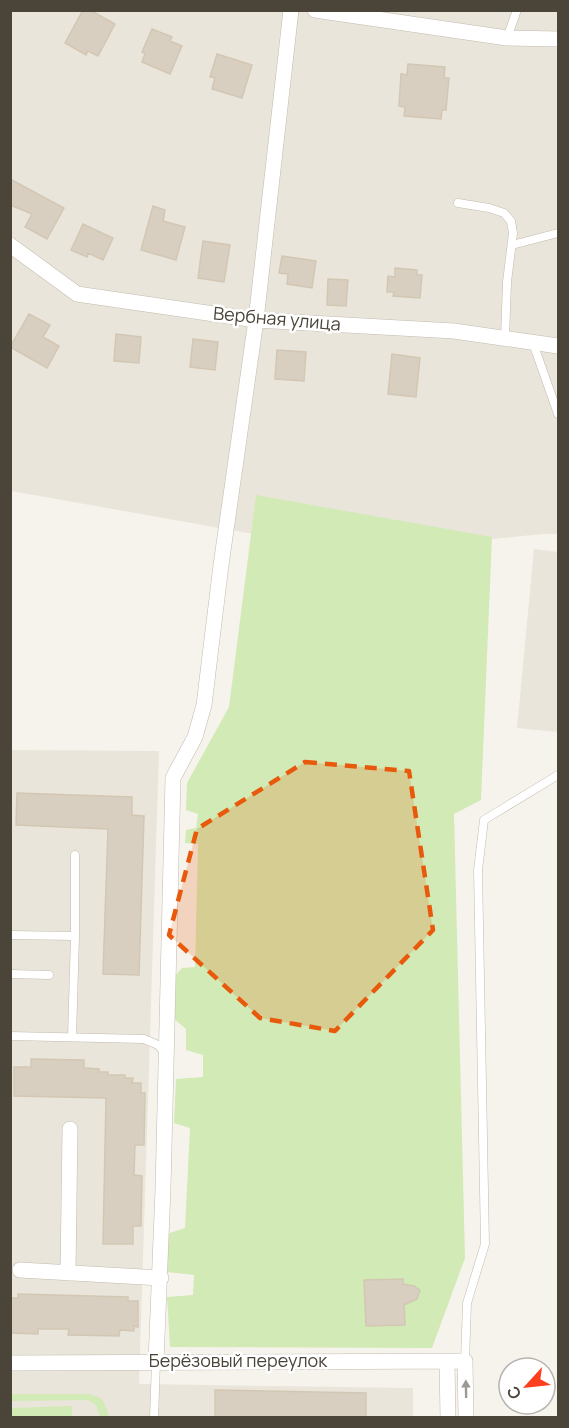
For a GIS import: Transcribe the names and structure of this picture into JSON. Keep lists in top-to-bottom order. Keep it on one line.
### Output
{"streets":{"street":["Вербная улица","Берёзовый переулок"]},"north":"bottom left"}
